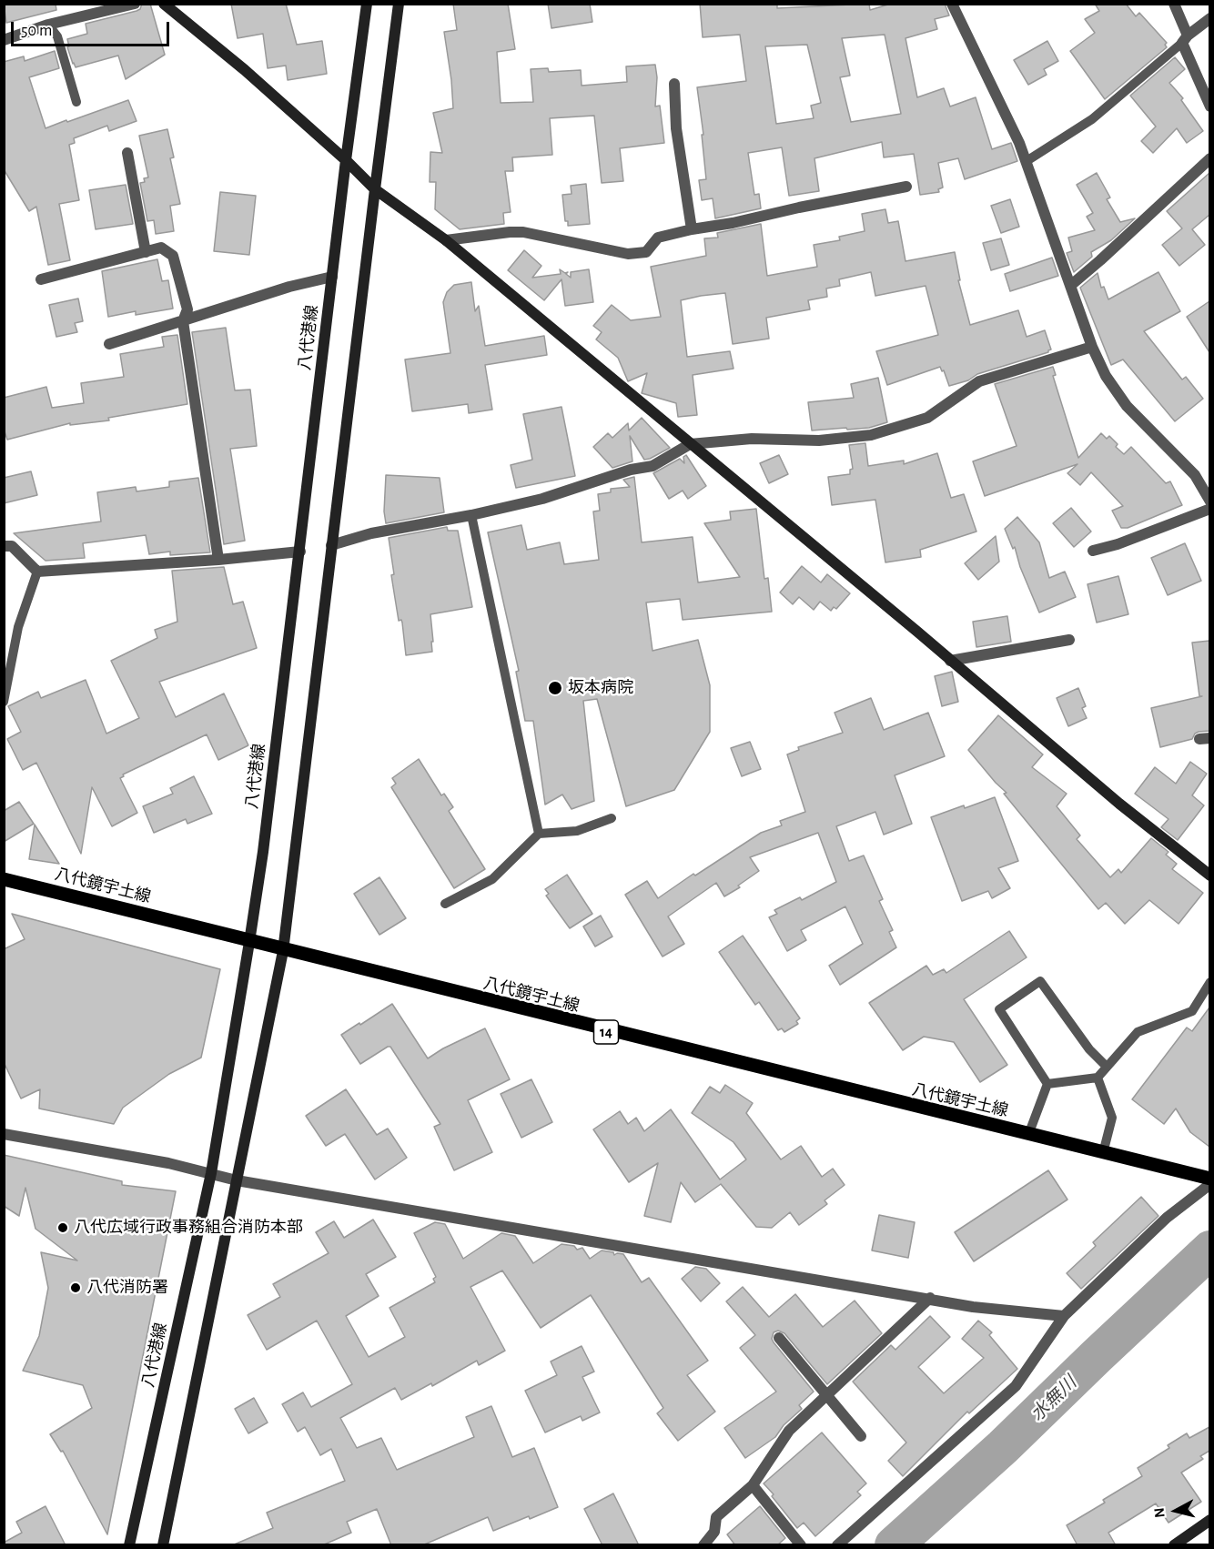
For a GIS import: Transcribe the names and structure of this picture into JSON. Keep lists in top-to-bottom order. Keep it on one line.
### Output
{"streets":{"main road":["八代港線","八代鏡宇土線","14"]},"crossings":[["八代港線","八代鏡宇土線"]],"water":["水無川"],"places":["坂本病院","八代広域行政事務組合消防本部","八代消防署"],"scale_bar":"50 m","north":"left"}
